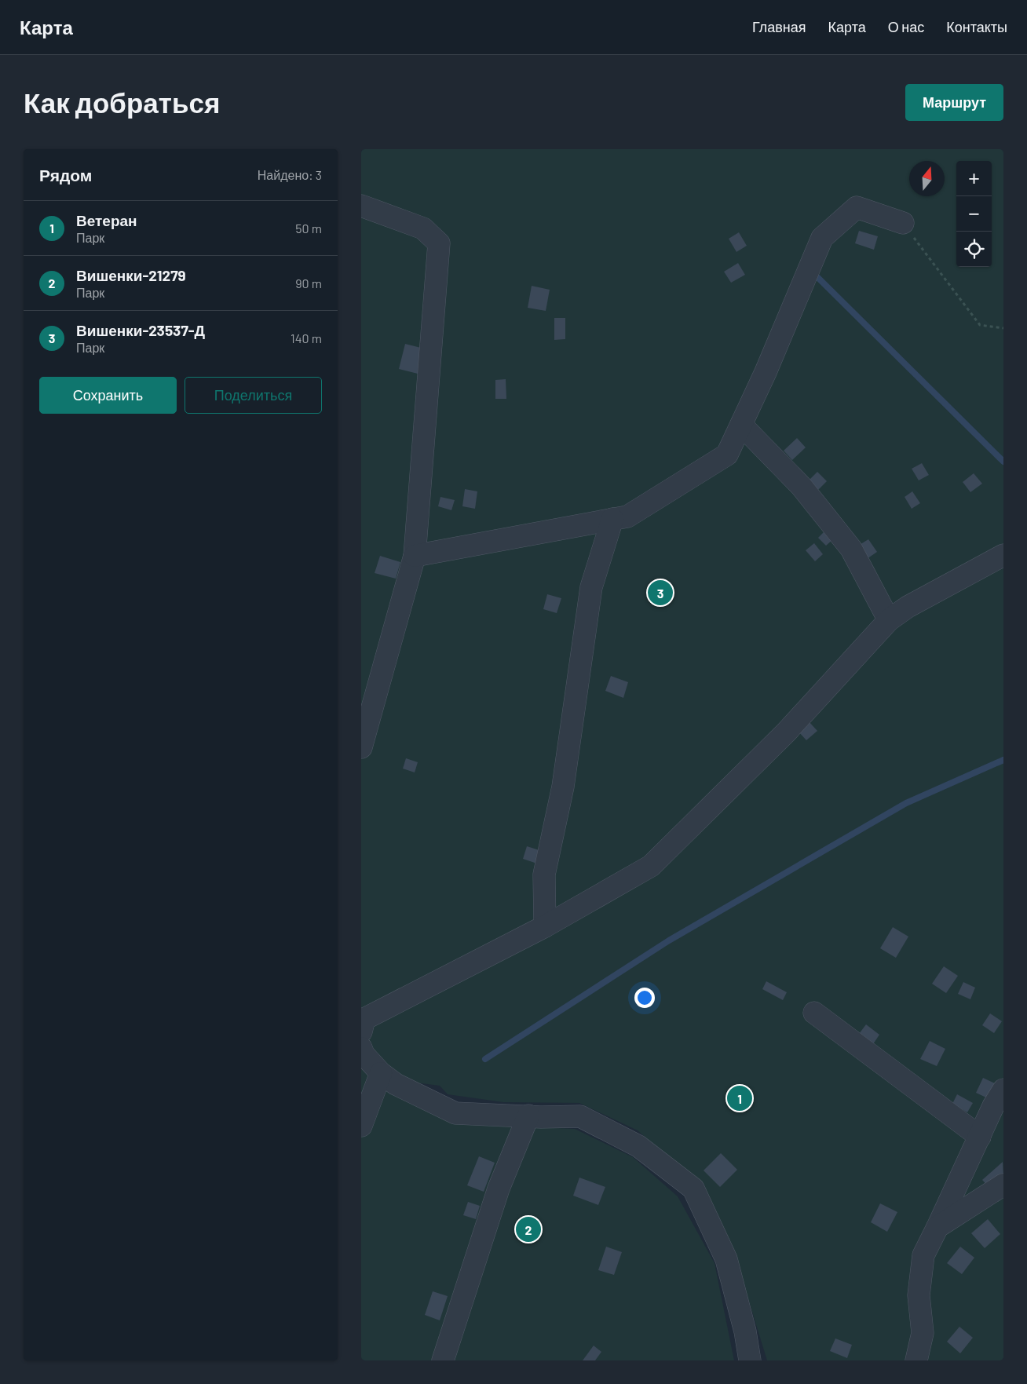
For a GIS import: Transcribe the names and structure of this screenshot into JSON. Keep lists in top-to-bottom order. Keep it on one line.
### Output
{"north":"top","page":{"header":"Карта","nav":["Главная","Карта","О нас","Контакты"],"buttons":["Маршрут",["Сохранить","Поделиться"]],"title":"Как добраться","heading":["Рядом","Найдено: 3"],"map_buttons":["+","−"],"list":[{"mark":"1","name":"Ветеран","note":"Парк","value":"50 m"},{"mark":"2","name":"Вишенки-21279","note":"Парк","value":"90 m"},{"mark":"3","name":"Вишенки-23537-Д","note":"Парк","value":"140 m"}],"pins":["3","1","2"]}}
